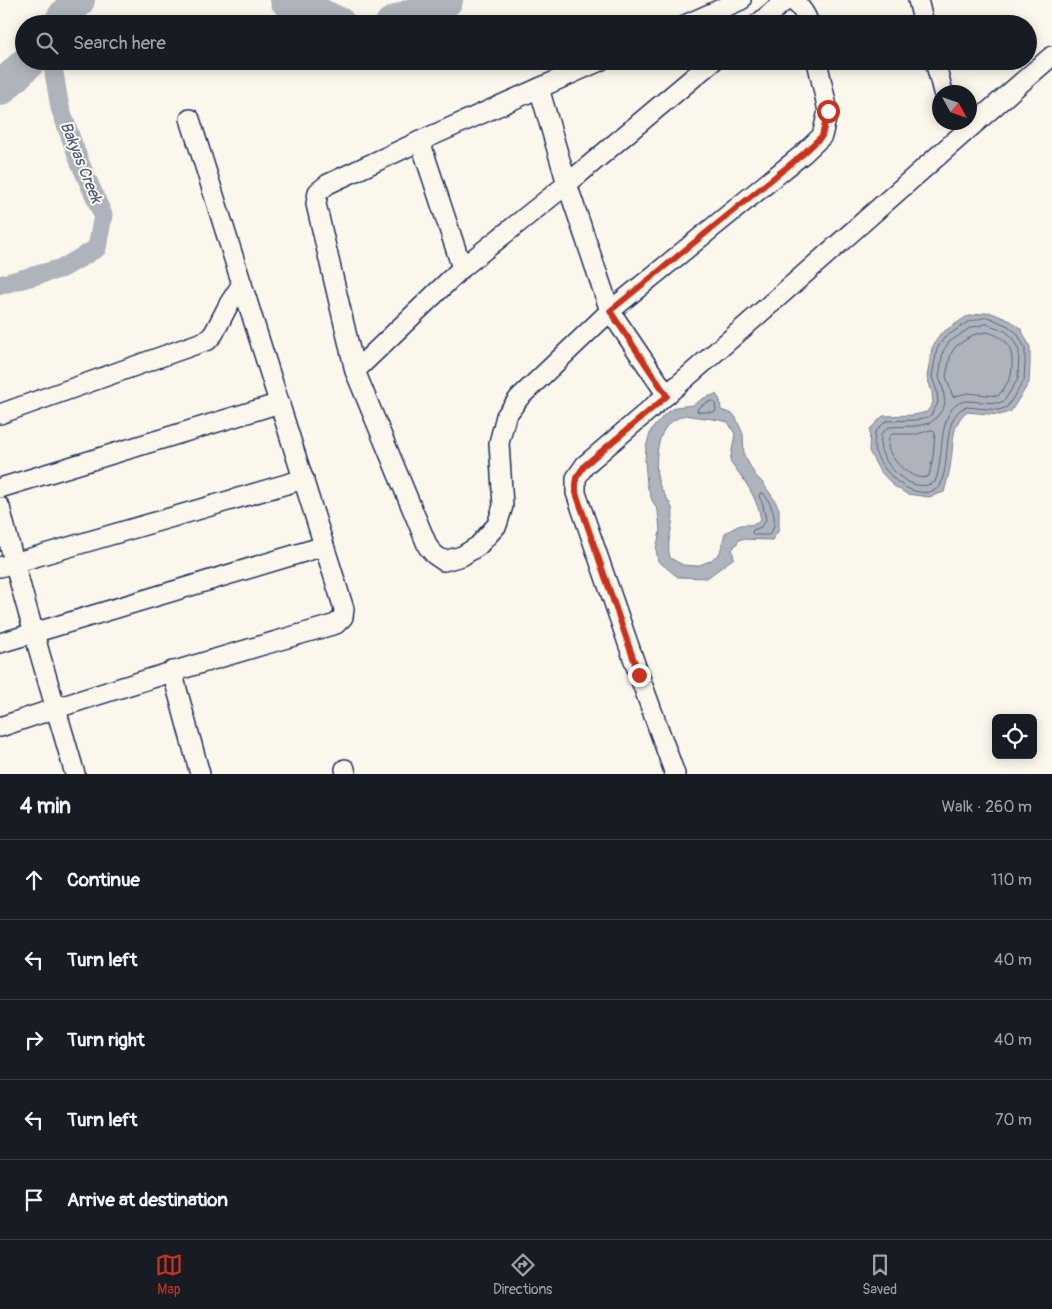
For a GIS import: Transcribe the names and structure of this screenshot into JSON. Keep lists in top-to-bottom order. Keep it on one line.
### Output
{"water":["Bakyas Creek"],"north":"bottom right","page":{"search":"Search here","heading":["4 min","Walk · 260 m"],"list":[["Continue","110 m"],["Turn left","40 m"],["Turn right","40 m"],["Turn left","70 m"],"Arrive at destination"],"nav":["Map","Directions","Saved"]}}
